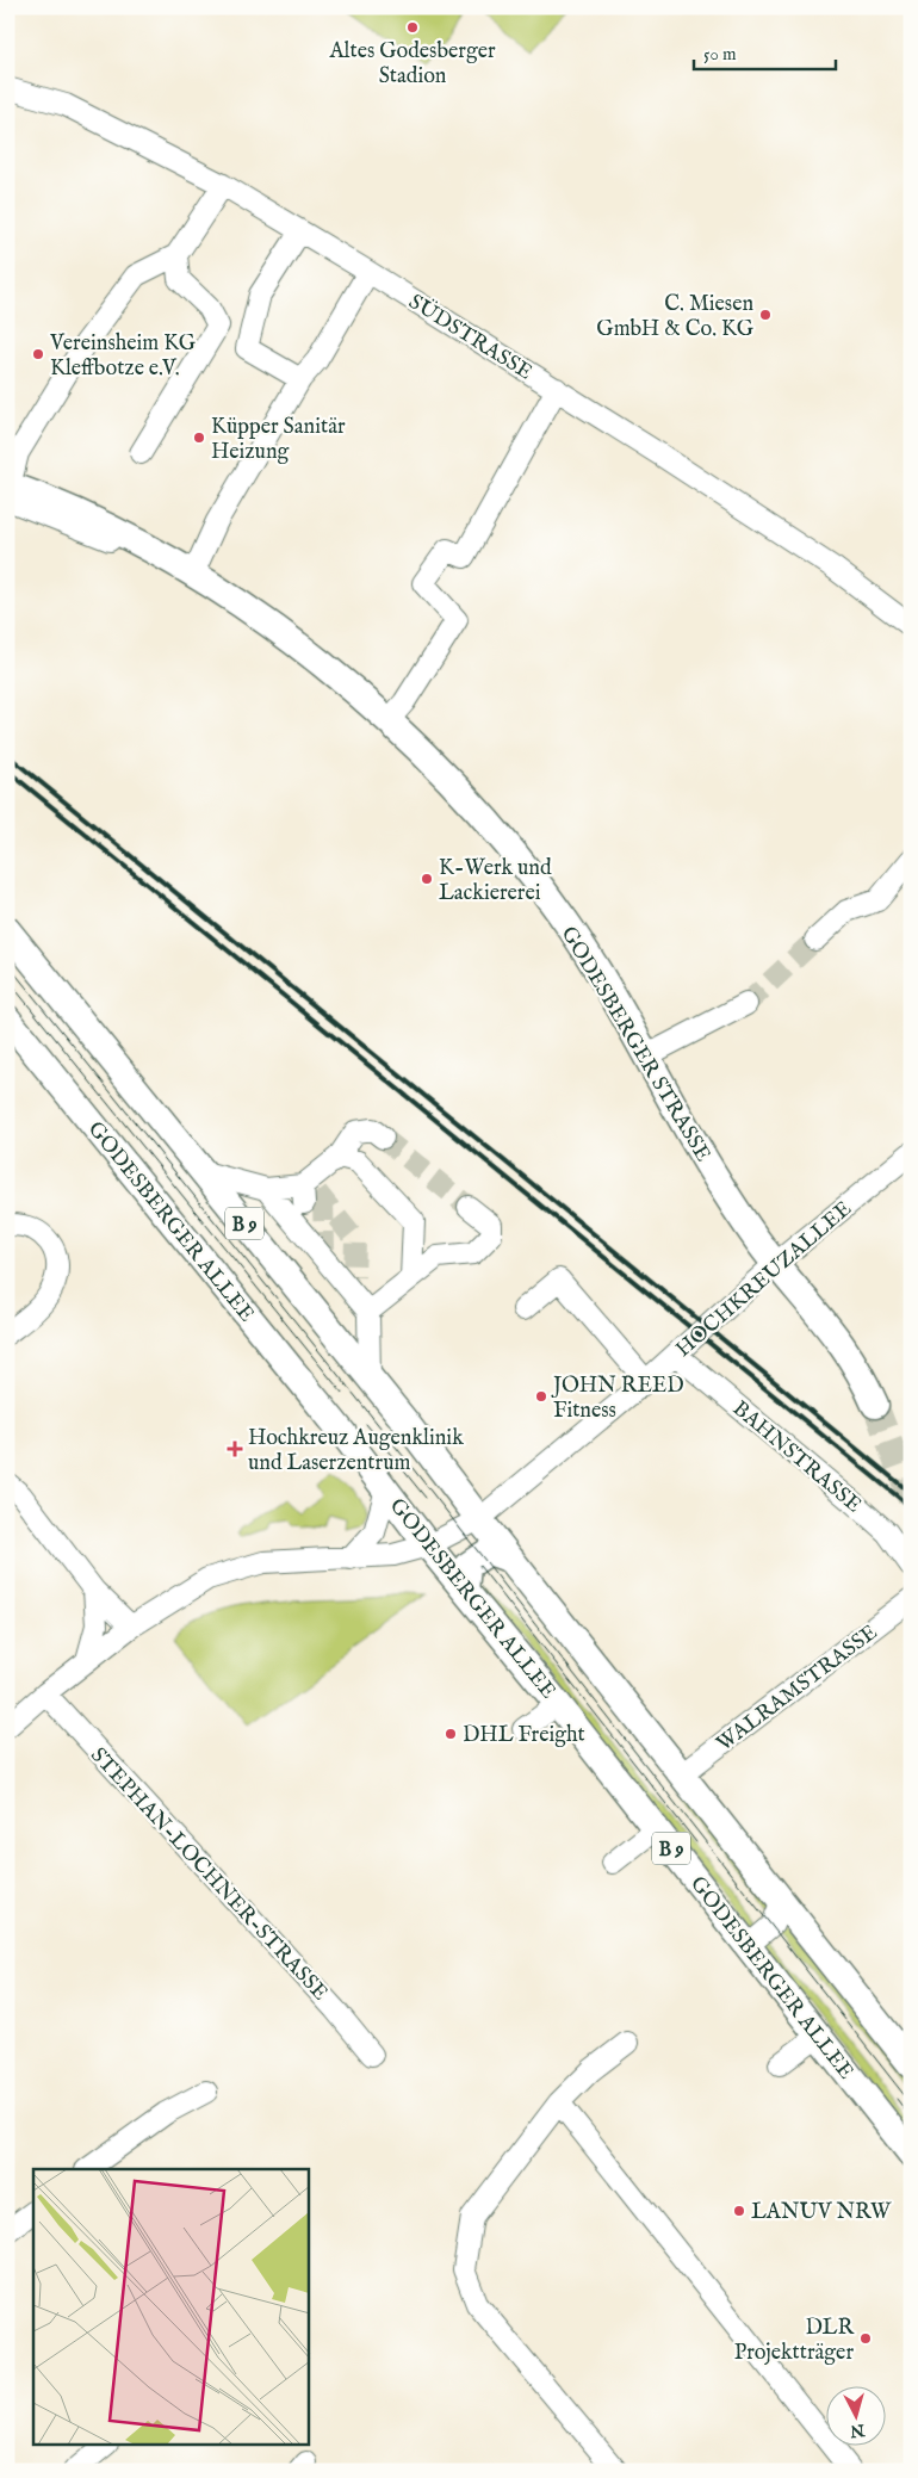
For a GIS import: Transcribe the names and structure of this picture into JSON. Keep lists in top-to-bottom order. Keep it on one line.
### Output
{"streets":{"main road":["GODESBERGER STRASSE","GODESBERGER ALLEE","B 9"],"street":["SÜDSTRASSE","HOCHKREUZALLEE","BAHNSTRASSE","WALRAMSTRASSE","STEPHAN-LOCHNER-STRASSE"]},"crossings":[["GODESBERGER STRASSE","HOCHKREUZALLEE"],["GODESBERGER ALLEE","HOCHKREUZALLEE"],["B 9","HOCHKREUZALLEE"],["B 9","WALRAMSTRASSE"],["HOCHKREUZALLEE","BAHNSTRASSE"],["HOCHKREUZALLEE","STEPHAN-LOCHNER-STRASSE"]],"places":{"other":["Altes Godesberger Stadion","C. Miesen GmbH & Co. KG","Vereinsheim KG Kleffbotze e.V.","Küpper Sanitär Heizung","K-Werk und Lackiererei","JOHN REED Fitness","DHL Freight","LANUV NRW","DLR Projektträger"],"health":["Hochkreuz Augenklinik und Laserzentrum"]},"scale_bar":"50 m","north":"bottom"}
